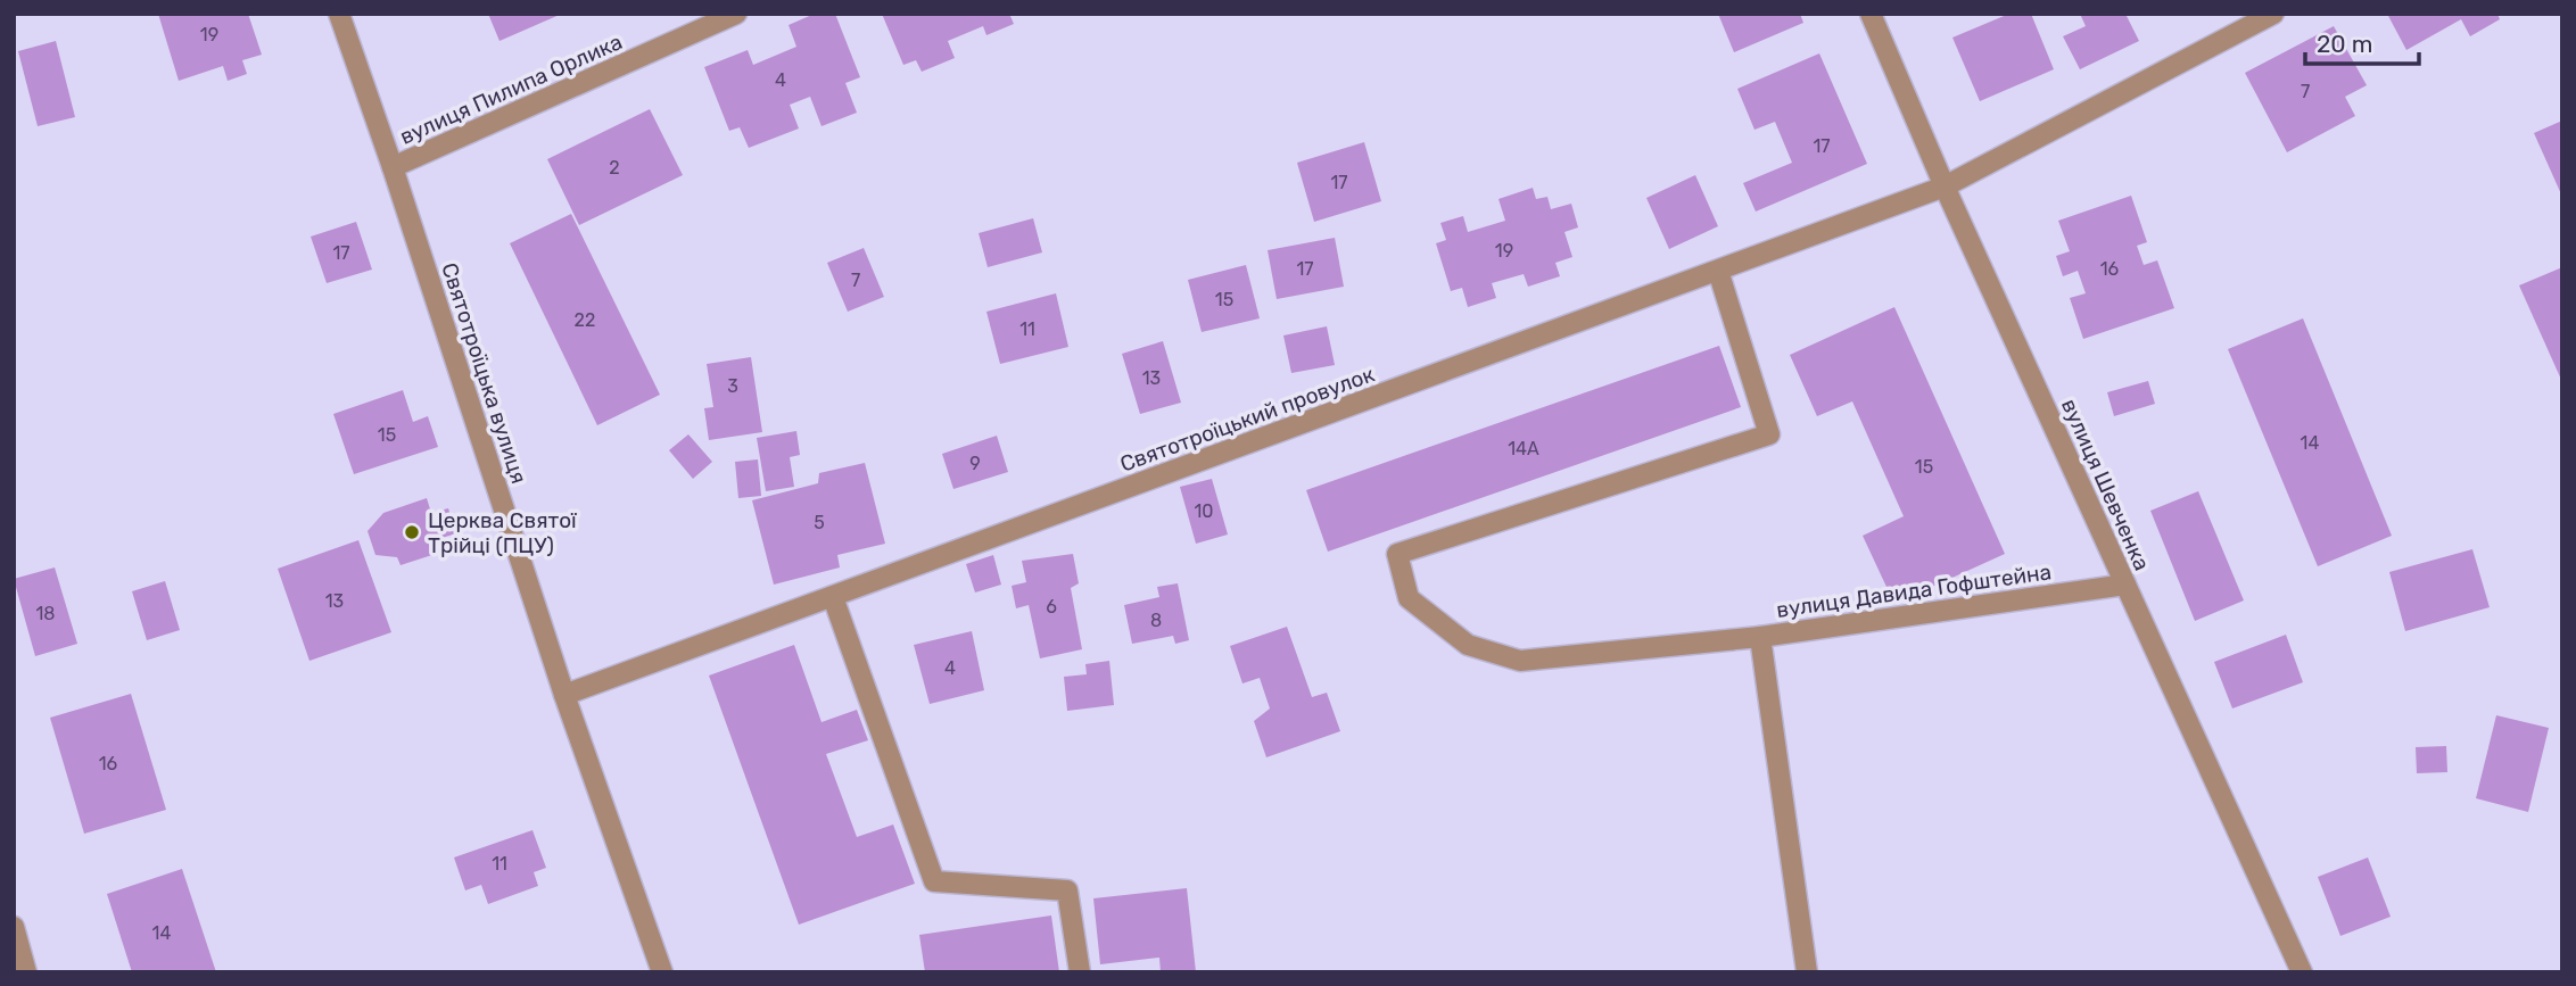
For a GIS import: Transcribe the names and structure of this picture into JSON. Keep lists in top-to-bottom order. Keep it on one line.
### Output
{"streets":{"street":["вулиця Пилипа Орлика","Святотроїцька вулиця","Святотроїцький провулок","вулиця Шевченка","вулиця Давида Гофштейна"]},"crossings":[["вулиця Пилипа Орлика","Святотроїцька вулиця"],["Святотроїцька вулиця","Святотроїцький провулок"],["Святотроїцький провулок","вулиця Шевченка"],["вулиця Шевченка","вулиця Давида Гофштейна"]],"places":["Церква Святої Трійці (ПЦУ)"],"house_numbers":["19","4","7","17","2","17","19","17","17","16","7","15","22","11","13","3","15","14","14А","9","15","10","5","13","6","18","8","4","16","11","14"],"scale_bar":"20 m"}
